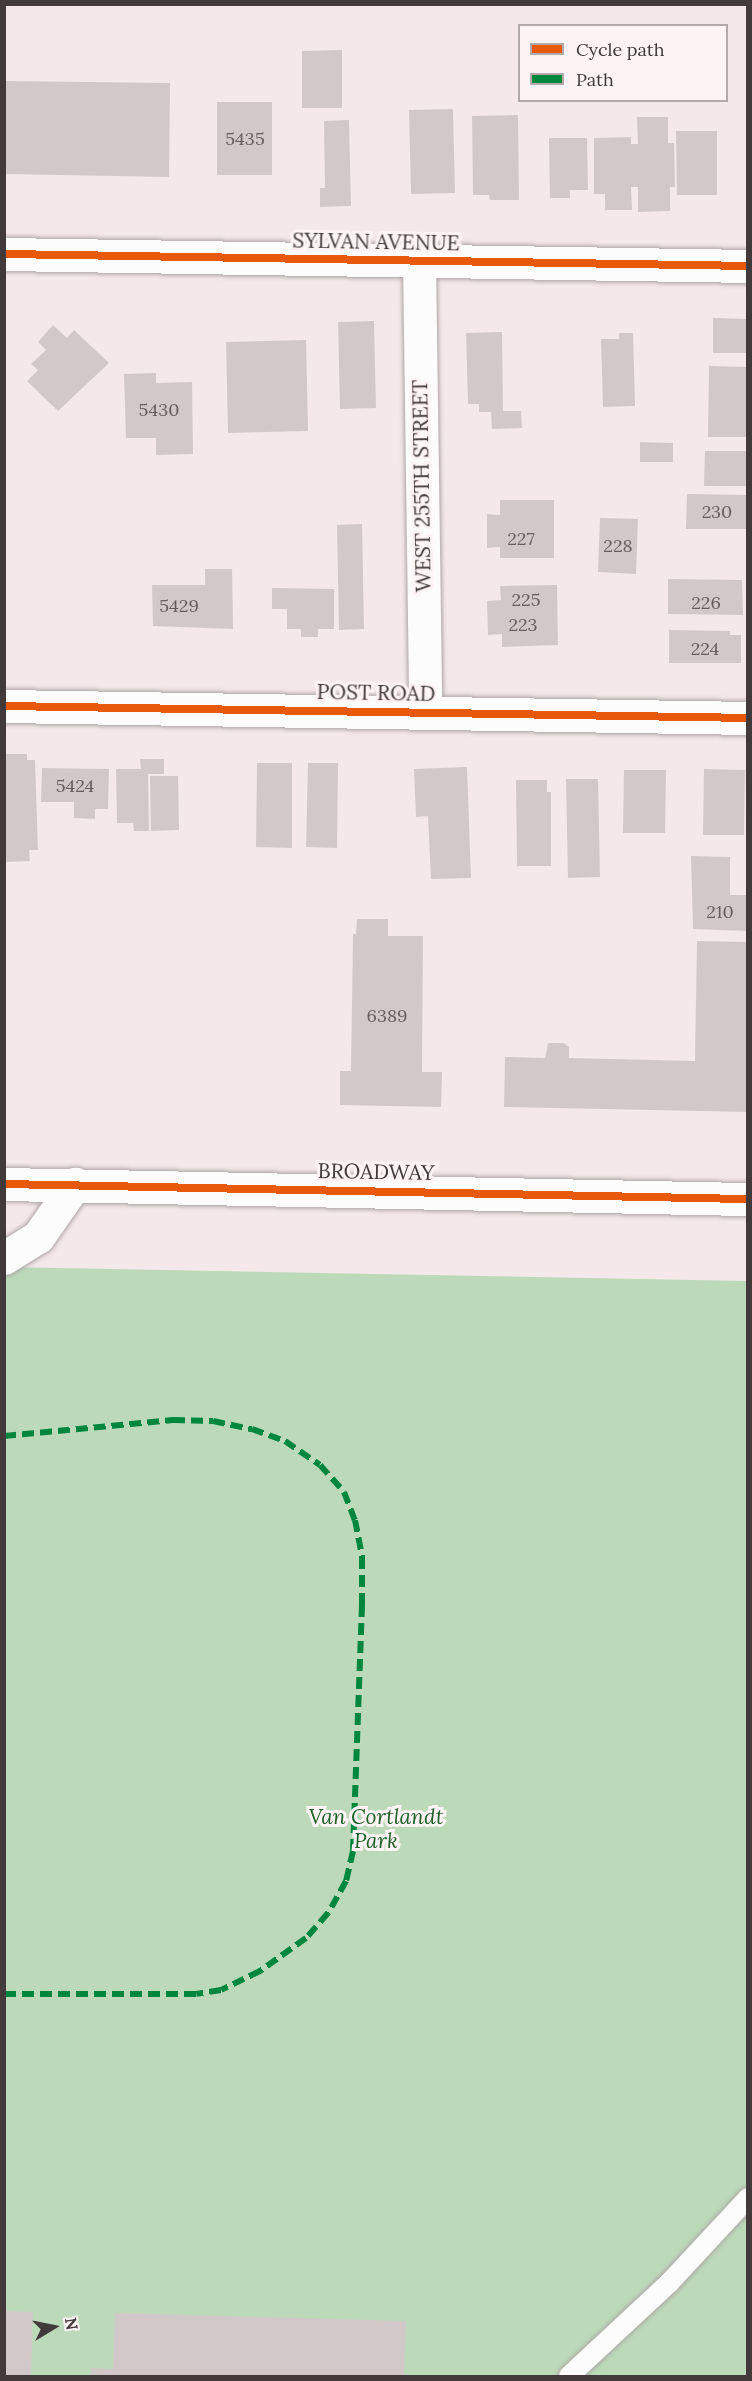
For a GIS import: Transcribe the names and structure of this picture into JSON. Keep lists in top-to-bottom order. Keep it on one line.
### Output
{"streets":{"main road":["SYLVAN AVENUE","WEST 255TH STREET","POST ROAD","BROADWAY"]},"crossings":[["SYLVAN AVENUE","WEST 255TH STREET"],["WEST 255TH STREET","POST ROAD"]],"parks":["Van Cortlandt Park"],"house_numbers":["5435","5430","230","227","228","225","226","5429","223","224","5424","210","6389"],"legend":["Cycle path","Path"],"north":"right"}
